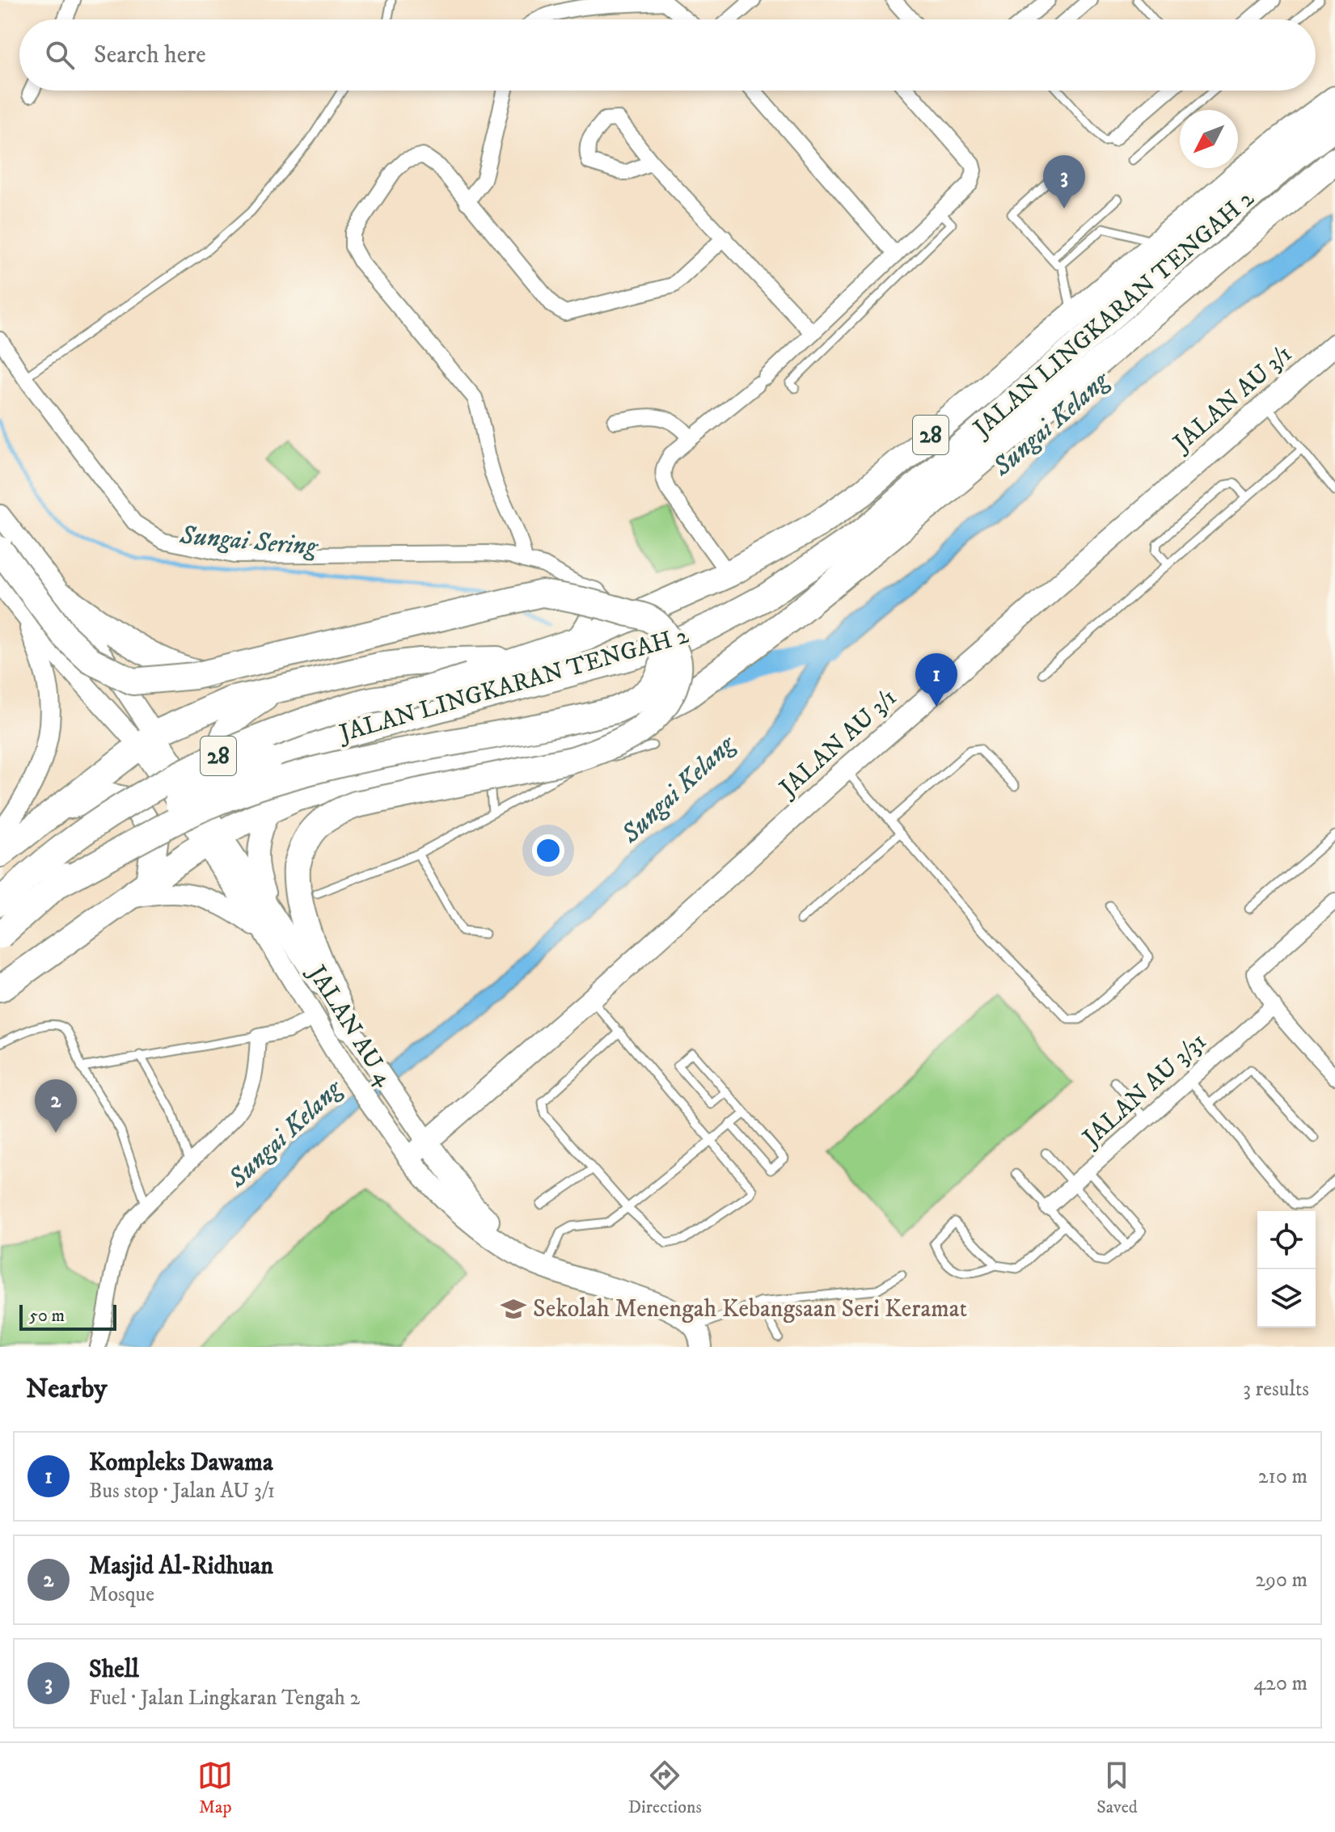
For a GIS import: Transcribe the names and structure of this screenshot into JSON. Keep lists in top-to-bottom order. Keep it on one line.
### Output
{"streets":{"highway":["JALAN LINGKARAN TENGAH 2","28"],"main road":["JALAN AU 3/1","JALAN AU 4"],"street":["JALAN AU 3/31"]},"crossings":[["JALAN AU 3/1","JALAN AU 4"]],"water":["Sungai Kelang","Sungai Sering"],"places":{"school or university":["Sekolah Menengah Kebangsaan Seri Keramat"]},"scale_bar":"50 m","north":"bottom left","page":{"search":"Search here","pins":["3","1","2"],"scale":"50 m","heading":["Nearby","3 results"],"list":[{"mark":"1","name":"Kompleks Dawama","note":"Bus stop · Jalan AU 3/1","value":"210 m"},{"mark":"2","name":"Masjid Al-Ridhuan","note":"Mosque","value":"290 m"},{"mark":"3","name":"Shell","note":"Fuel · Jalan Lingkaran Tengah 2","value":"420 m"}],"nav":["Map","Directions","Saved"]}}
